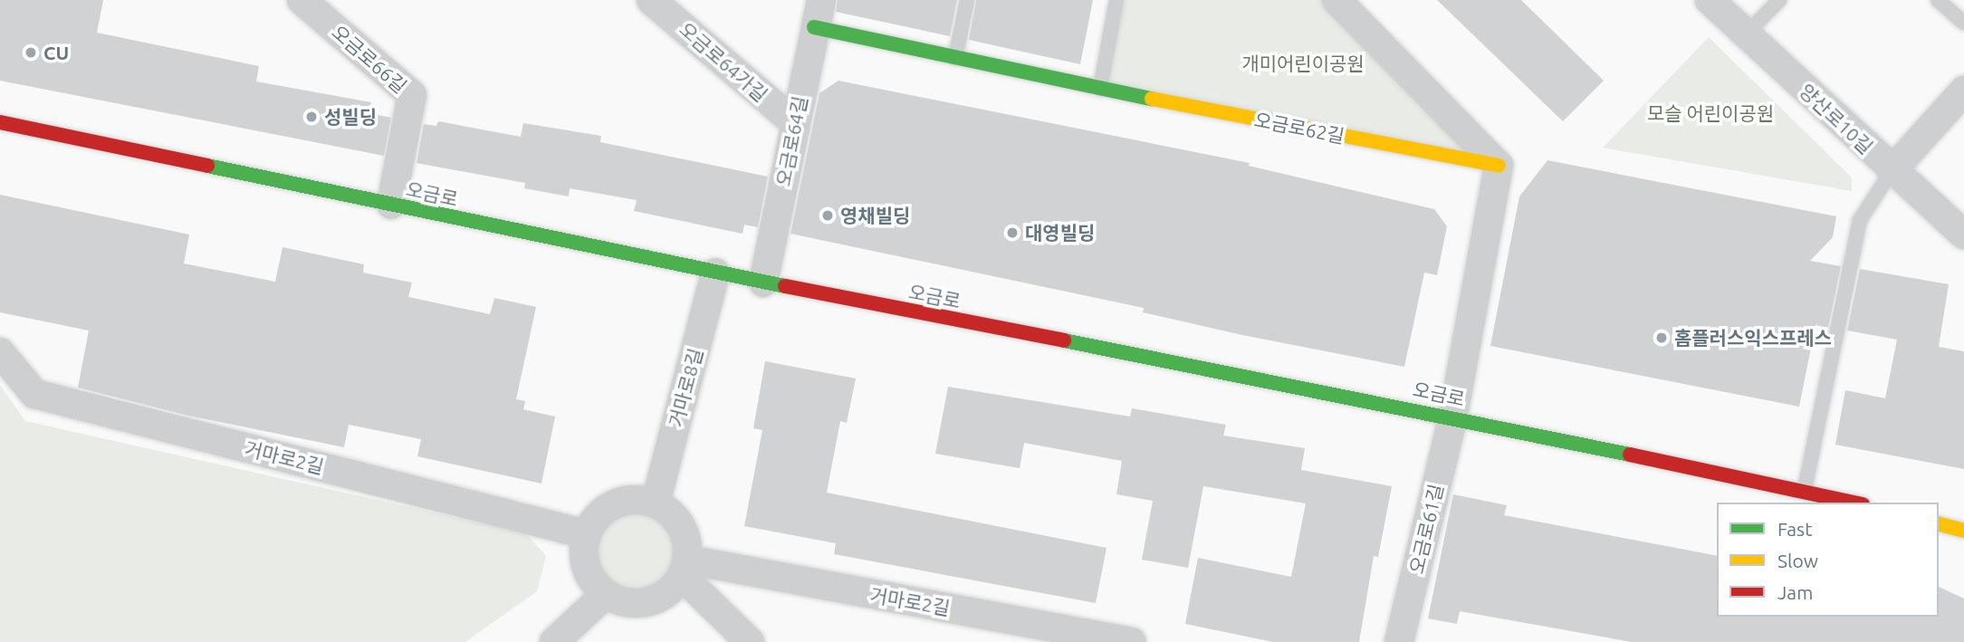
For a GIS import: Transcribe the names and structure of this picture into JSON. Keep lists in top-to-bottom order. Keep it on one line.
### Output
{"streets":{"main road":["오금로62길","오금로"],"street":["오금로66길","오금로64가길","양산로10길","오금로64길","거마로8길","거마로2길","오금로61길"]},"crossings":[["오금로66길","오금로"],["오금로64가길","오금로64길"],["오금로62길","오금로64길"],["오금로64길","오금로"],["오금로","거마로8길"],["오금로","오금로61길"],["거마로8길","거마로2길"]],"parks":["개미어린이공원","모슬 어린이공원"],"places":["CU","성빌딩","영채빌딩","대영빌딩","홈플러스익스프레스"],"legend":["Fast","Slow","Jam"]}
